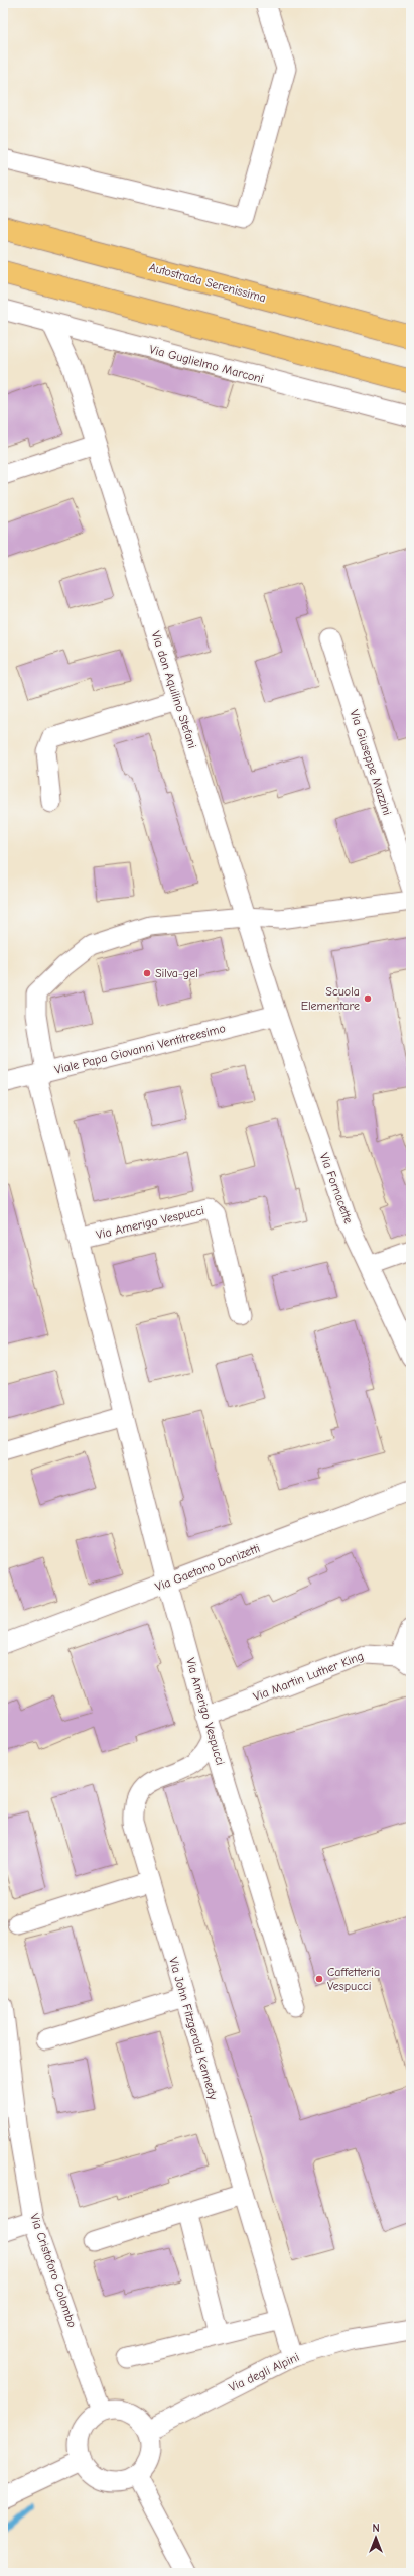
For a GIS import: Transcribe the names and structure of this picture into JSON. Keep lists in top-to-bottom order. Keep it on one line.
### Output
{"streets":{"highway":["Autostrada Serenissima"],"street":["Via Guglielmo Marconi","Via don Aquilino Stefani","Via Giuseppe Mazzini","Viale Papa Giovanni Ventitreesimo","Via Fornacette","Via Amerigo Vespucci","Via Gaetano Donizetti","Via Martin Luther King","Via John Fitzgerald Kennedy","Via Cristoforo Colombo","Via degli Alpini"]},"crossings":[["Via Guglielmo Marconi","Via don Aquilino Stefani"],["Via don Aquilino Stefani","Viale Papa Giovanni Ventitreesimo"],["Via don Aquilino Stefani","Via Fornacette"],["Via don Aquilino Stefani","Via Amerigo Vespucci"],["Viale Papa Giovanni Ventitreesimo","Via Fornacette"],["Viale Papa Giovanni Ventitreesimo","Via Amerigo Vespucci"],["Via Amerigo Vespucci","Via Gaetano Donizetti"],["Via Amerigo Vespucci","Via Martin Luther King"],["Via Amerigo Vespucci","Via John Fitzgerald Kennedy"],["Via John Fitzgerald Kennedy","Via degli Alpini"],["Via Cristoforo Colombo","Via degli Alpini"]],"places":["Silva-gel","Scuola Elementare","Caffetteria Vespucci"],"north":"top"}
